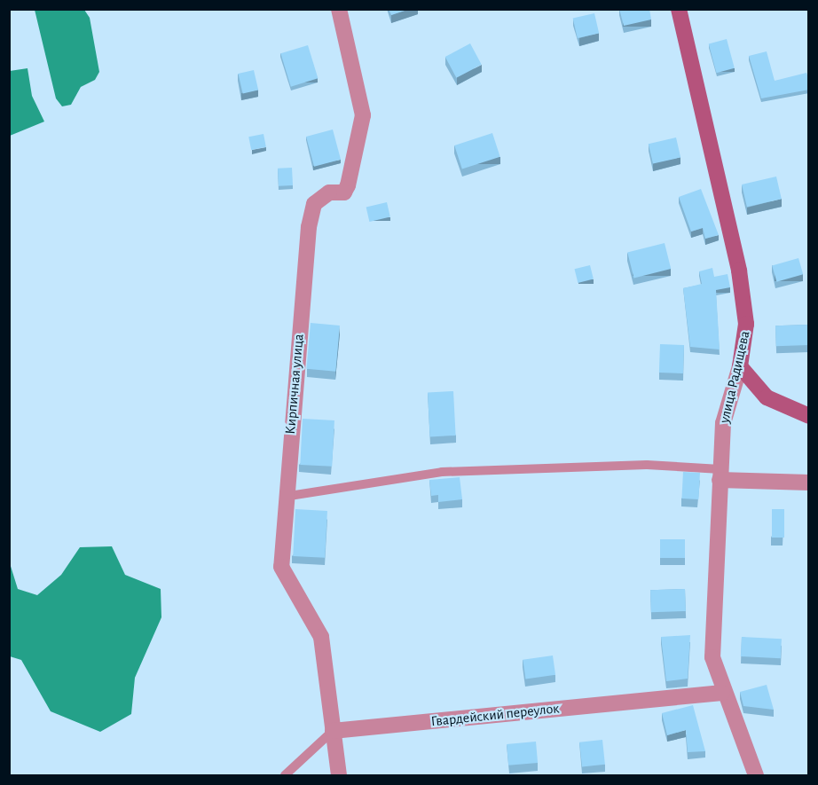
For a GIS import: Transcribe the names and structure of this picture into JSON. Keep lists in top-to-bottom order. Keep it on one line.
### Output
{"streets":{"street":["улица Радищева","Кирпичная улица","Гвардейский переулок"]},"crossings":[["улица Радищева","Гвардейский переулок"],["Кирпичная улица","Гвардейский переулок"]]}
